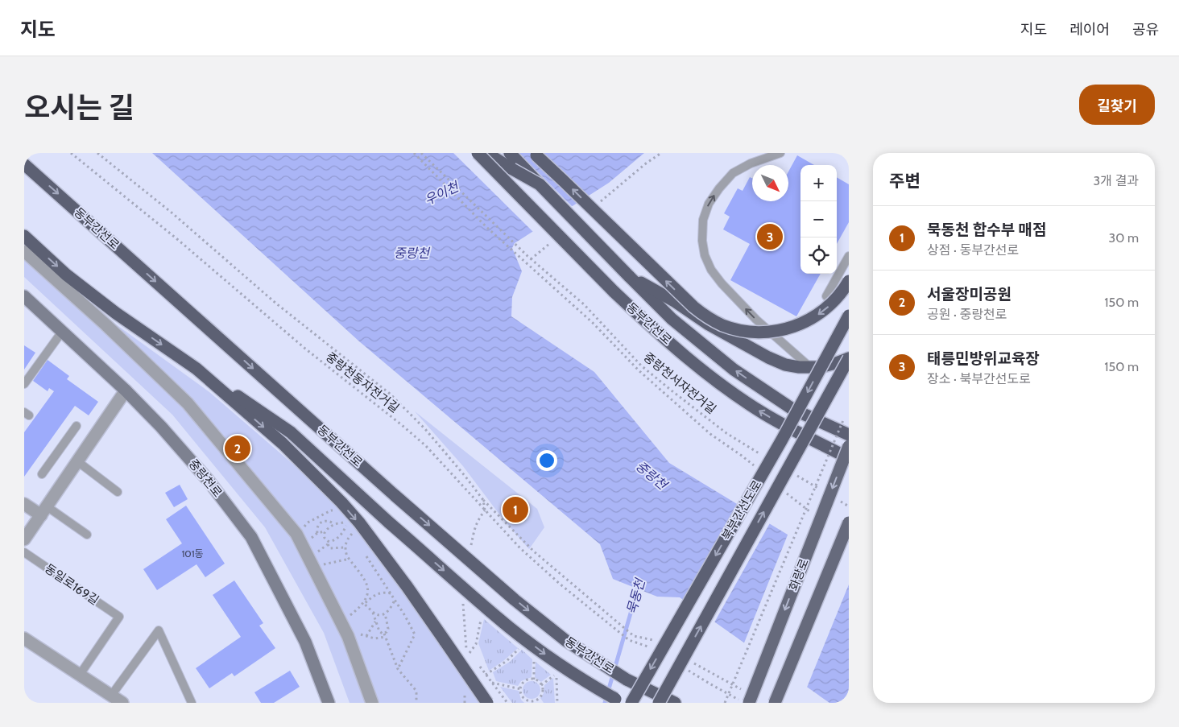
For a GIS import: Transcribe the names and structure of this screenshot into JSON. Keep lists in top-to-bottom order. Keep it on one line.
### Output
{"streets":{"highway":["동부간선로","북부간선도로"],"main road":["중랑천로","화랑로"],"lane":["동일로169길"],"path":["중랑천동자전거길","중랑천서자전거길"]},"water":["우이천","중랑천","묵동천"],"house_numbers":["101동"],"north":"bottom right","page":{"header":"지도","nav":["지도","레이어","공유"],"title":"오시는 길","buttons":"길찾기","heading":["주변","3개 결과"],"map_buttons":["+","−"],"list":[{"mark":"1","name":"묵동천 합수부 매점","note":"상점 · 동부간선로","value":"30 m"},{"mark":"2","name":"서울장미공원","note":"공원 · 중랑천로","value":"150 m"},{"mark":"3","name":"태릉민방위교육장","note":"장소 · 북부간선도로","value":"150 m"}],"pins":["3","2","1"]}}
